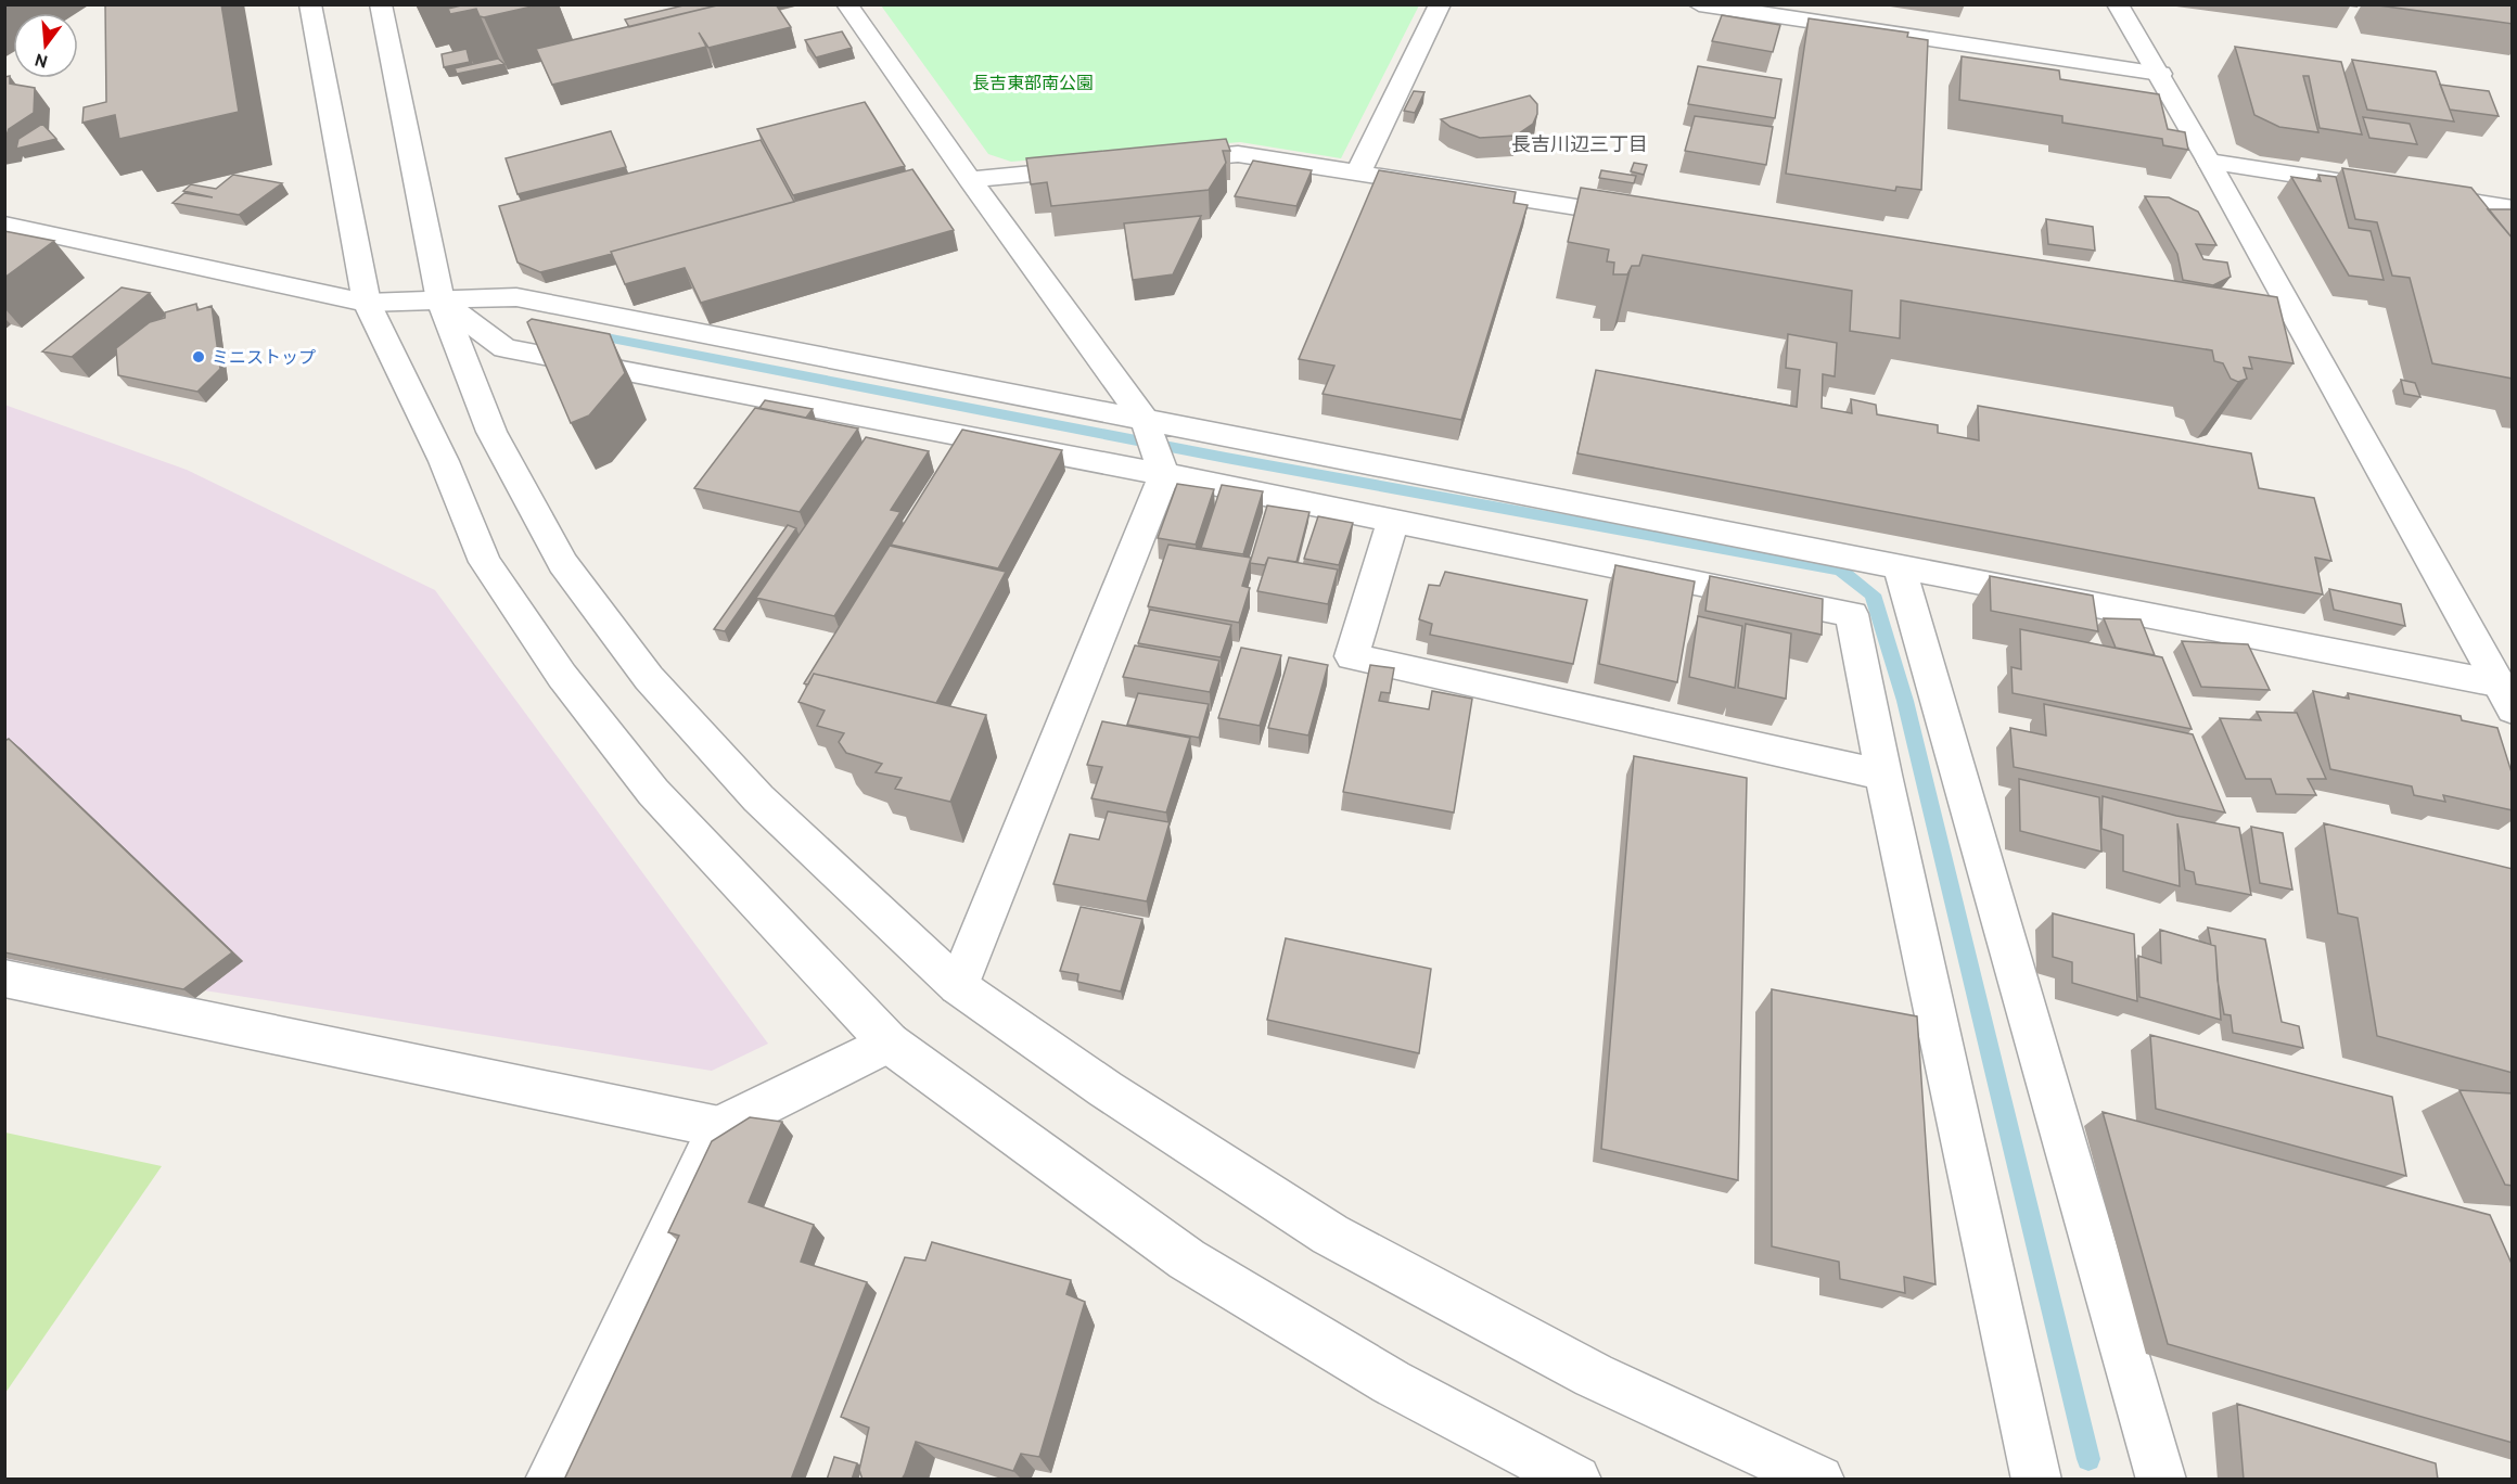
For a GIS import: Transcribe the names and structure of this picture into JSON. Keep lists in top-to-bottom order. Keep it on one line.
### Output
{"districts":["長吉川辺三丁目"],"parks":["長吉東部南公園"],"places":["ミニストップ"],"north":"bottom"}
